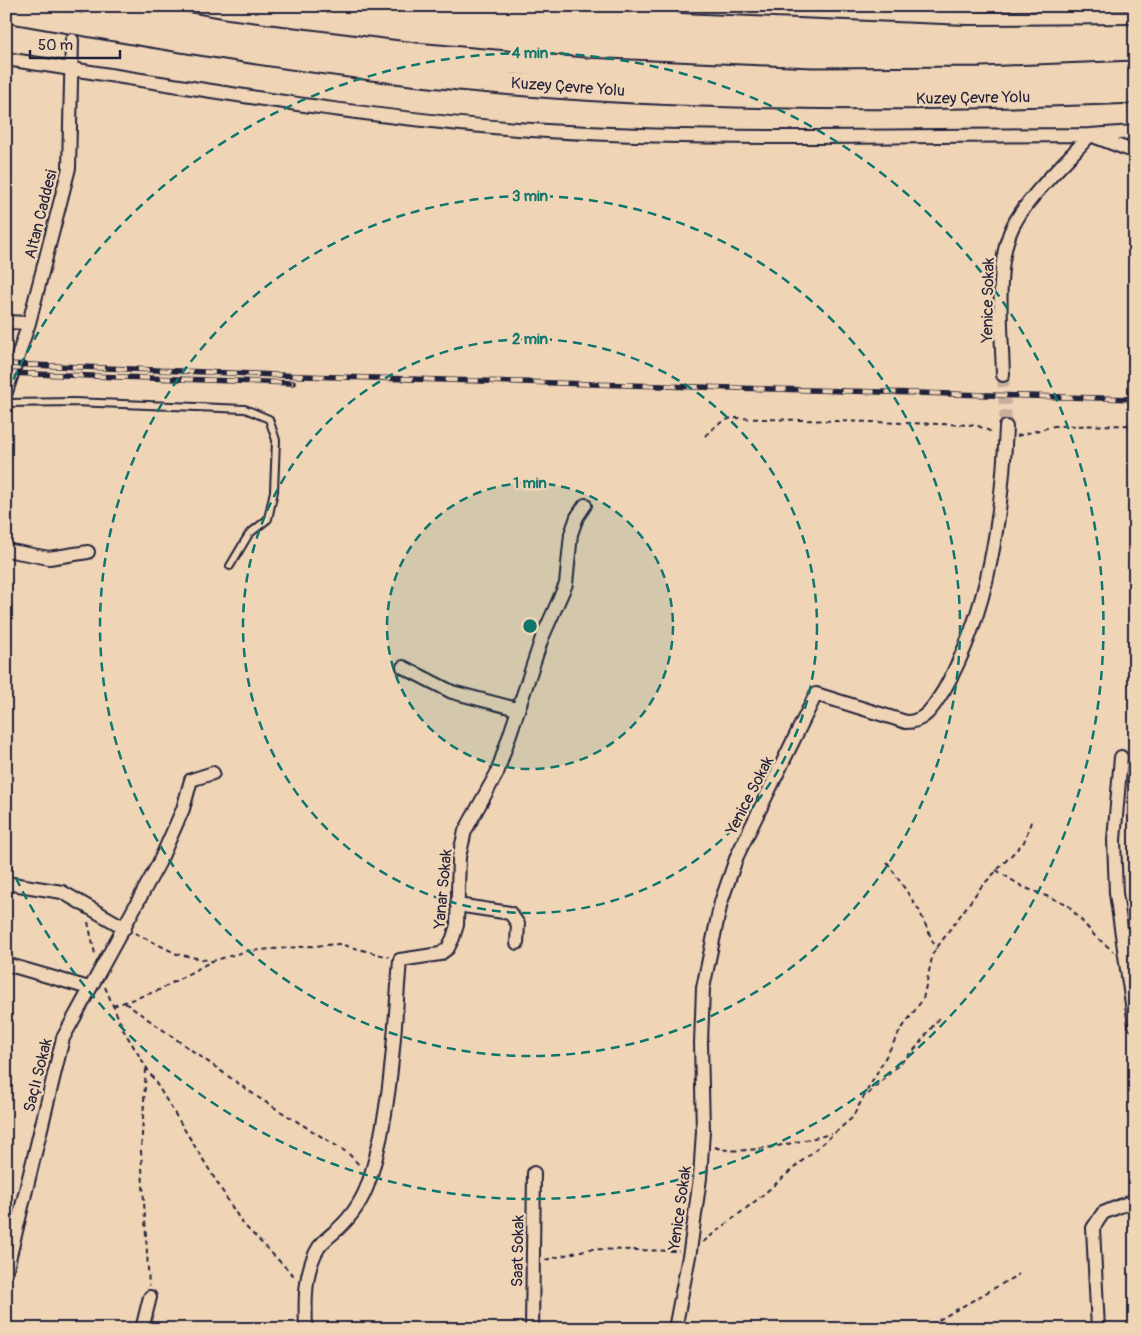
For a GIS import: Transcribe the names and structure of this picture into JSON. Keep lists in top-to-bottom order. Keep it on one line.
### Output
{"streets":{"highway":["Kuzey Çevre Yolu"],"street":["Altan Caddesi","Yenice Sokak","Yanar Sokak","Saçlı Sokak","Saat Sokak"]},"scale_bar":"50 m","rings":["4 min","3 min","2 min","1 min"]}
